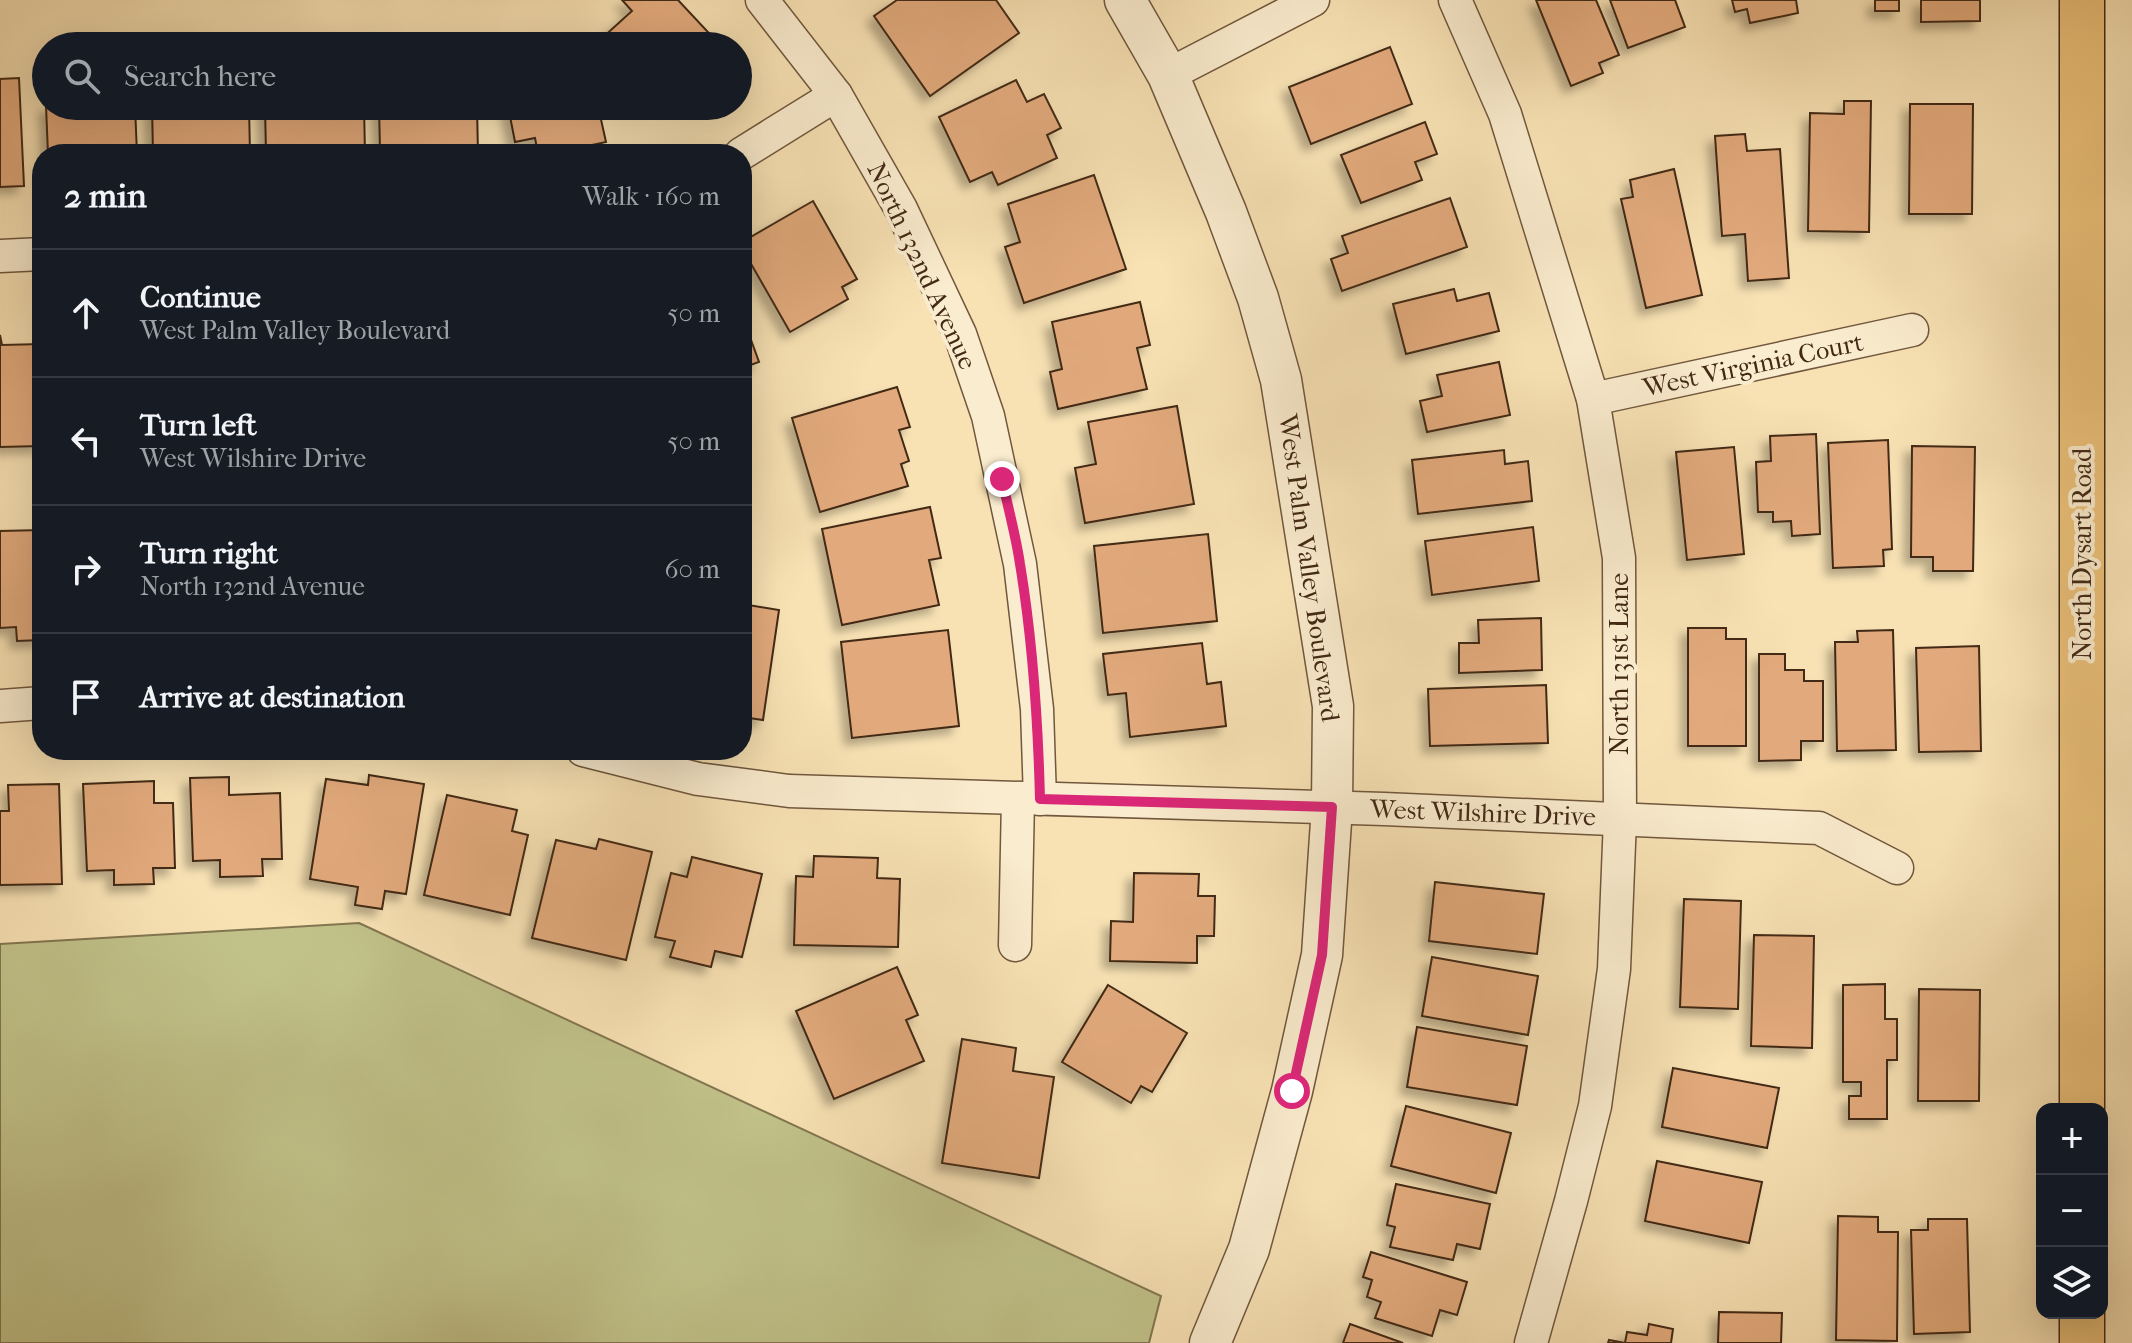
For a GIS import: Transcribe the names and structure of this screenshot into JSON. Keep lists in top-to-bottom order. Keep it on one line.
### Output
{"streets":{"main road":["North Dysart Road"],"street":["North 132nd Avenue","West Virginia Court","West Palm Valley Boulevard","North 131st Lane","West Wilshire Drive"]},"crossings":[["North 132nd Avenue","West Wilshire Drive"],["West Virginia Court","North 131st Lane"],["West Palm Valley Boulevard","West Wilshire Drive"],["North 131st Lane","West Wilshire Drive"]],"page":{"search":"Search here","heading":["2 min","Walk · 160 m"],"list":[["Continue","West Palm Valley Boulevard","50 m"],["Turn left","West Wilshire Drive","50 m"],["Turn right","North 132nd Avenue","60 m"],"Arrive at destination"],"map_buttons":["+","−"]}}
